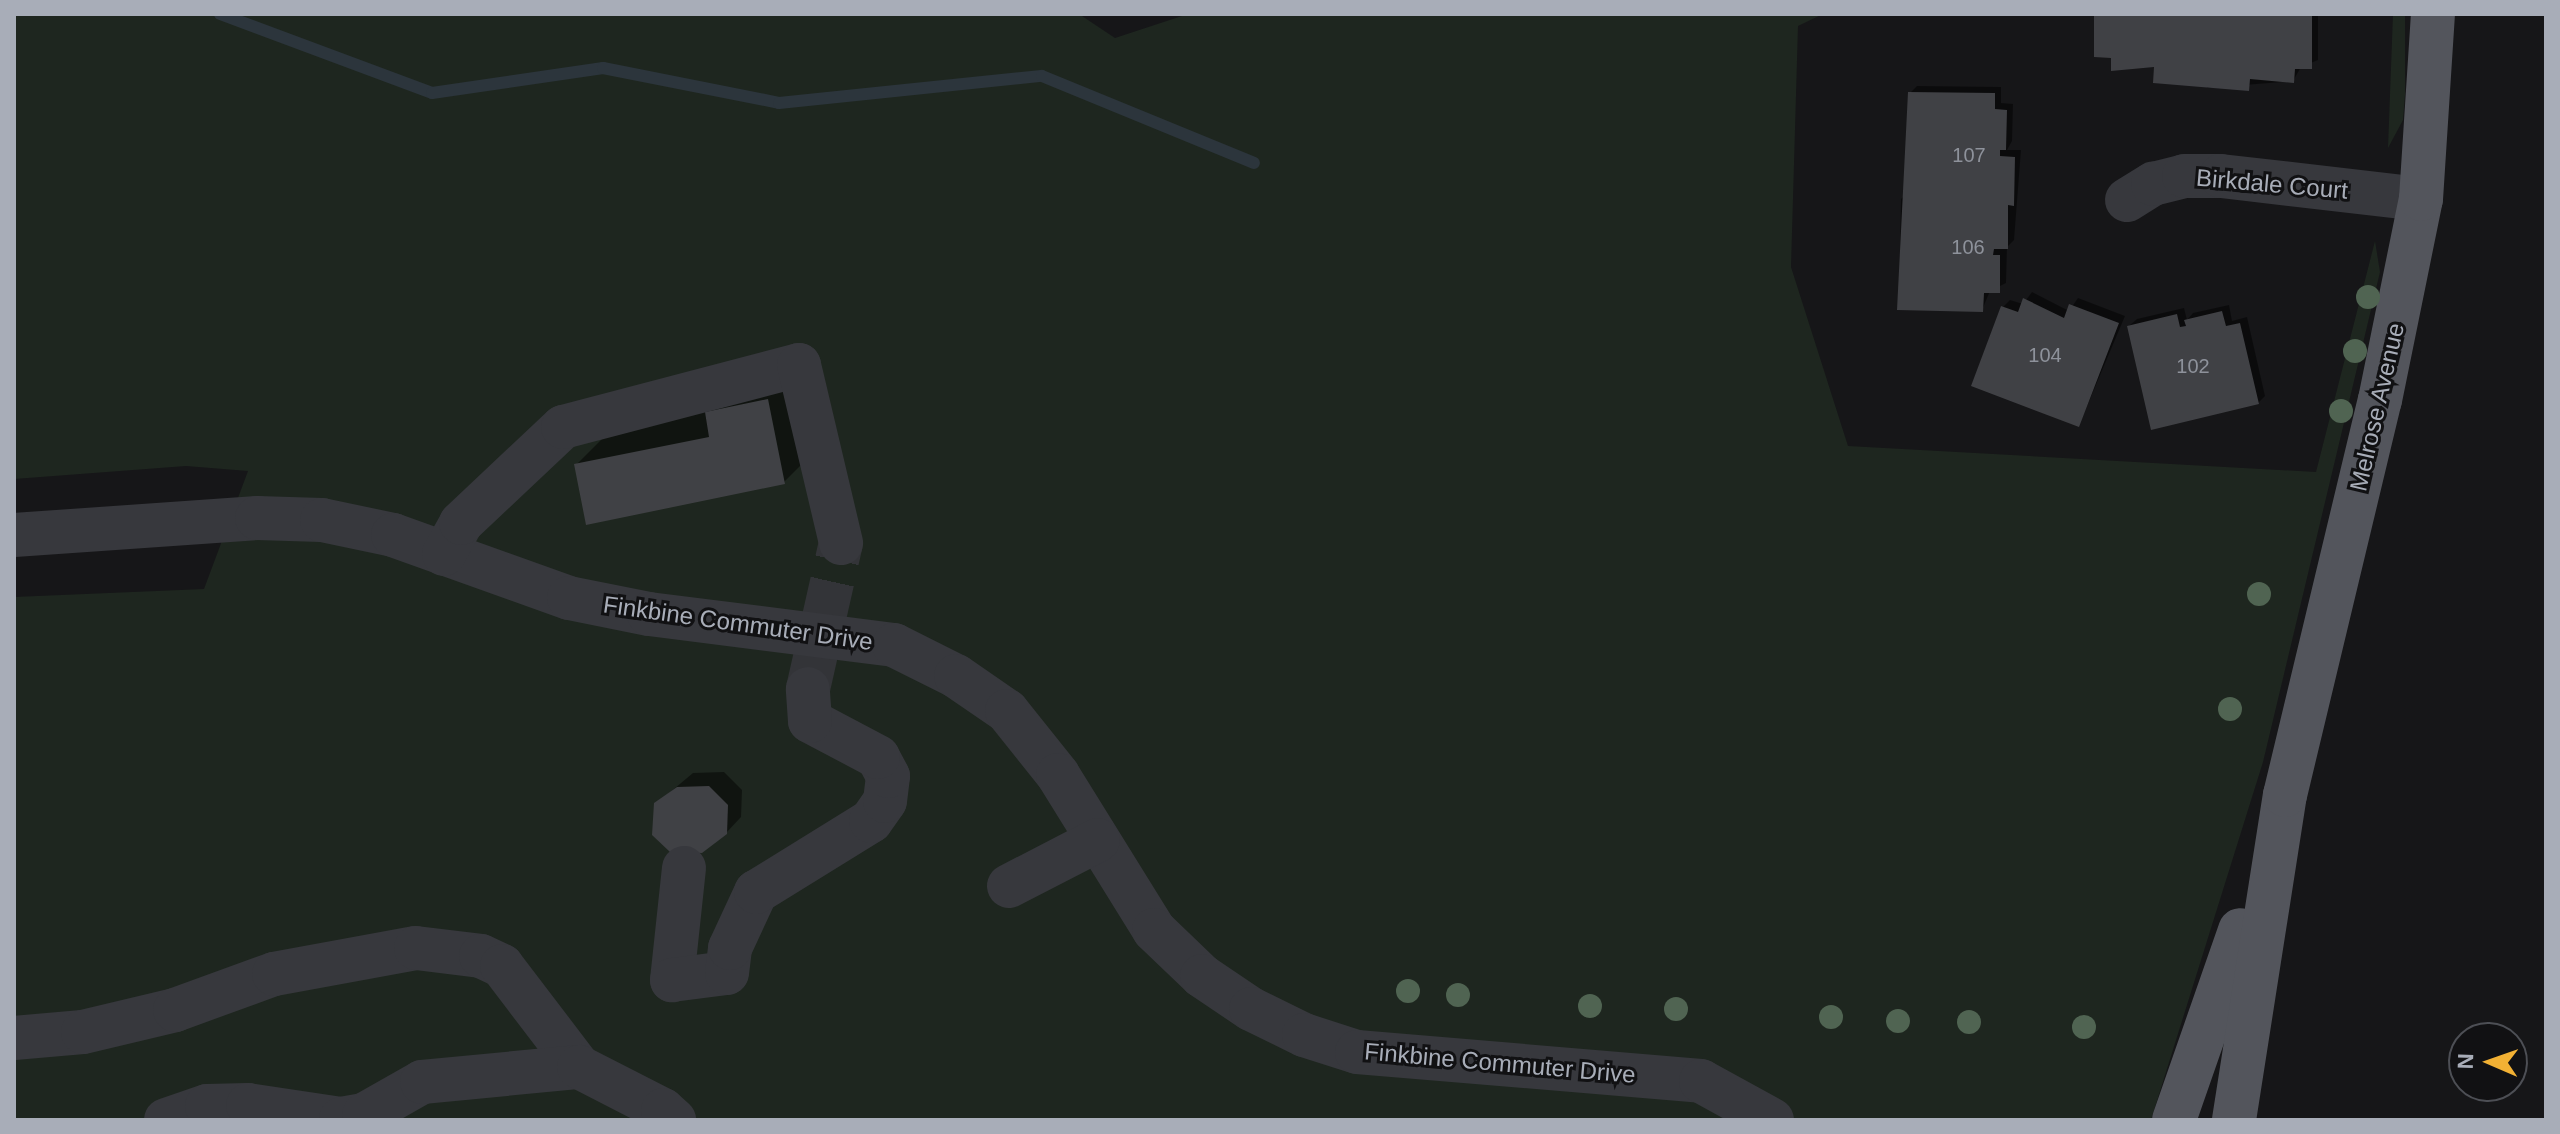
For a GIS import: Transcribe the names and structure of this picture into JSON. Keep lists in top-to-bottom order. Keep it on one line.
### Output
{"streets":{"main road":["Melrose Avenue"],"street":["Birkdale Court","Finkbine Commuter Drive"]},"crossings":[["Birkdale Court","Melrose Avenue"]],"house_numbers":["107","106","104","102"],"north":"left"}
